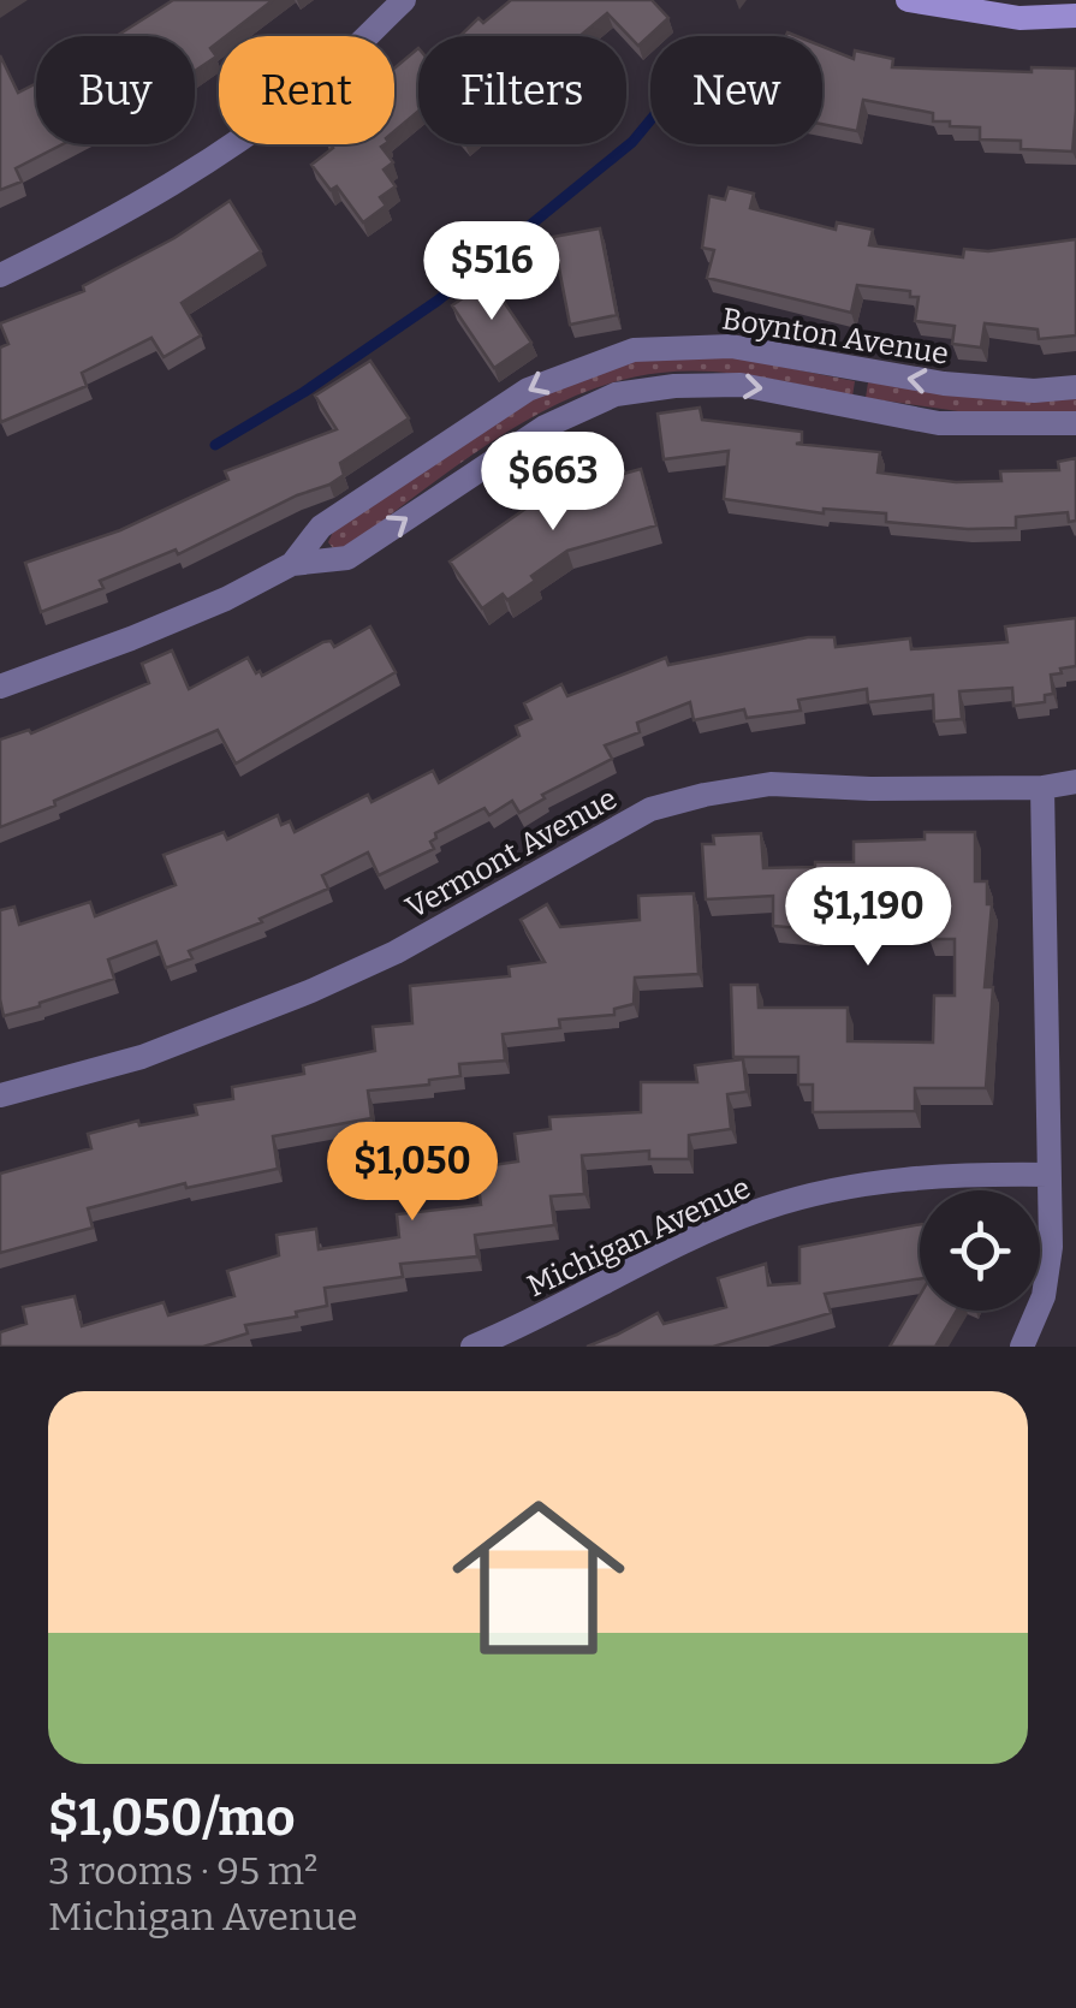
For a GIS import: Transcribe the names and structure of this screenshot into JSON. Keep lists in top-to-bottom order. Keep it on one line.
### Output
{"streets":{"street":["Boynton Avenue","Vermont Avenue","Michigan Avenue"]},"page":{"chip":["Buy","Rent","Filters","New"],"price":["$516","$663","$1,190","$1,050"],"list":[{"name":"$1,050/mo","note":"3 rooms · 95 m² · Michigan Avenue"}]}}
